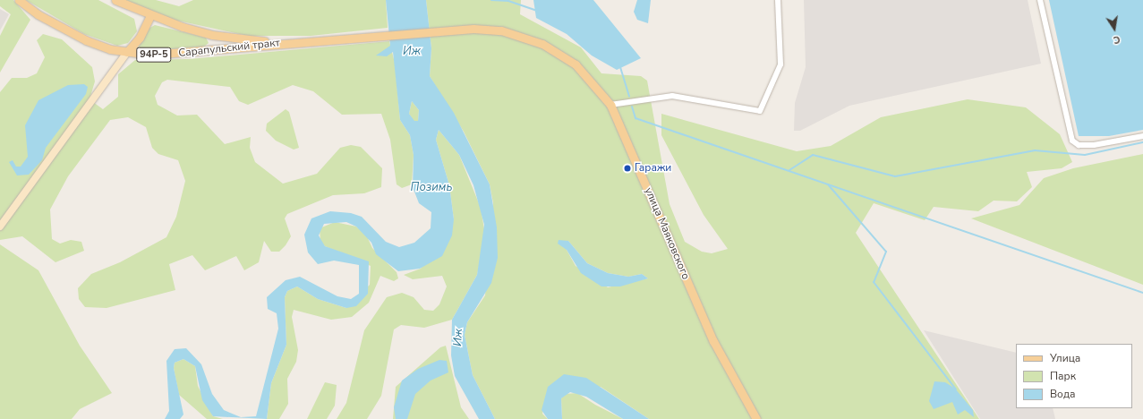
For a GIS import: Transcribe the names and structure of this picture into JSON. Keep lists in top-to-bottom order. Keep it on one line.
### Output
{"streets":{"main road":["Сарапульский тракт","94Р-5","улица Маяковского"]},"crossings":[["Сарапульский тракт","улица Маяковского"]],"water":["Иж","Позимь"],"places":["Гаражи"],"legend":["Улица","Парк","Вода"],"north":"bottom"}
